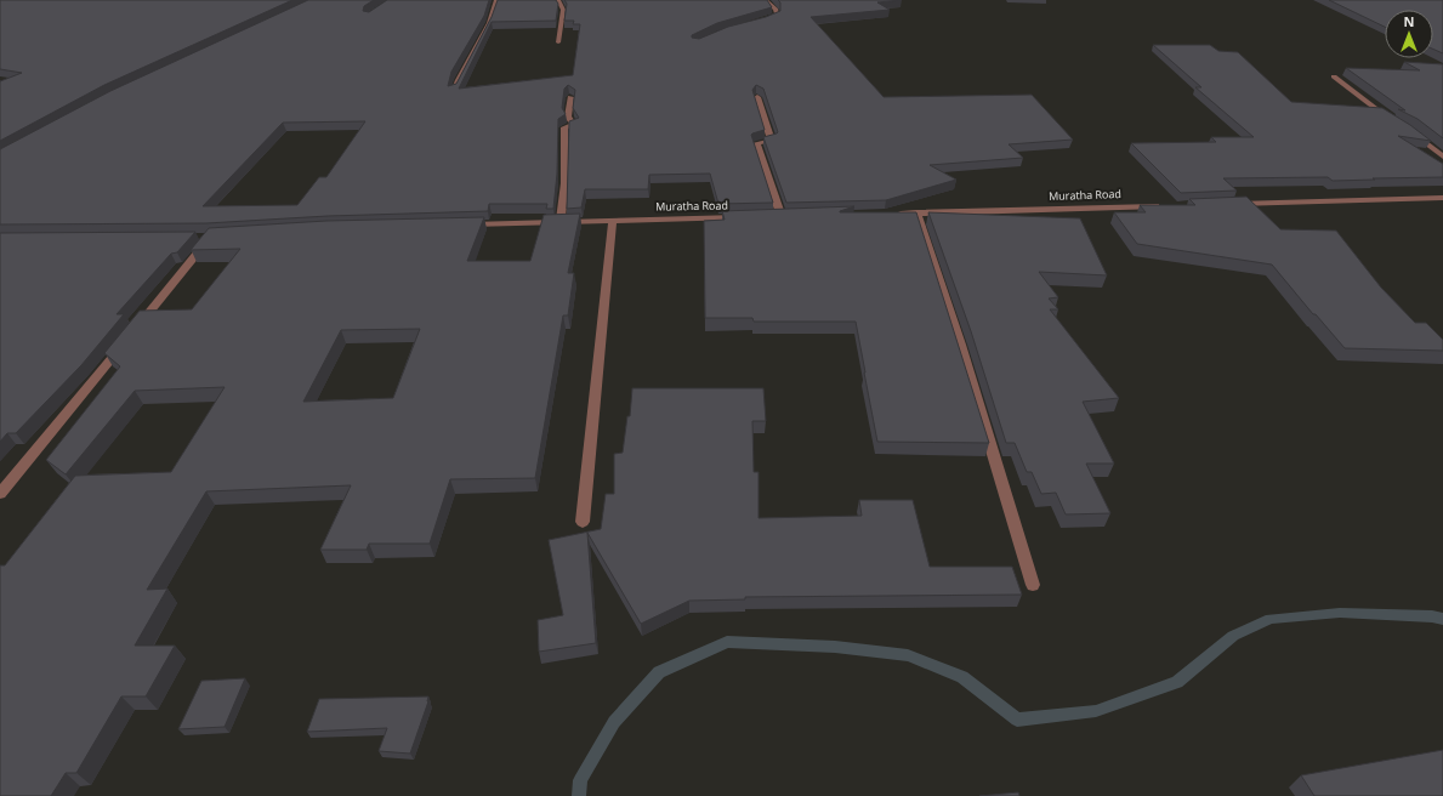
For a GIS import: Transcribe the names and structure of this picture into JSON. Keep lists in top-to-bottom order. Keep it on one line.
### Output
{"streets":{"street":["Muratha Road"]},"north":"top"}
